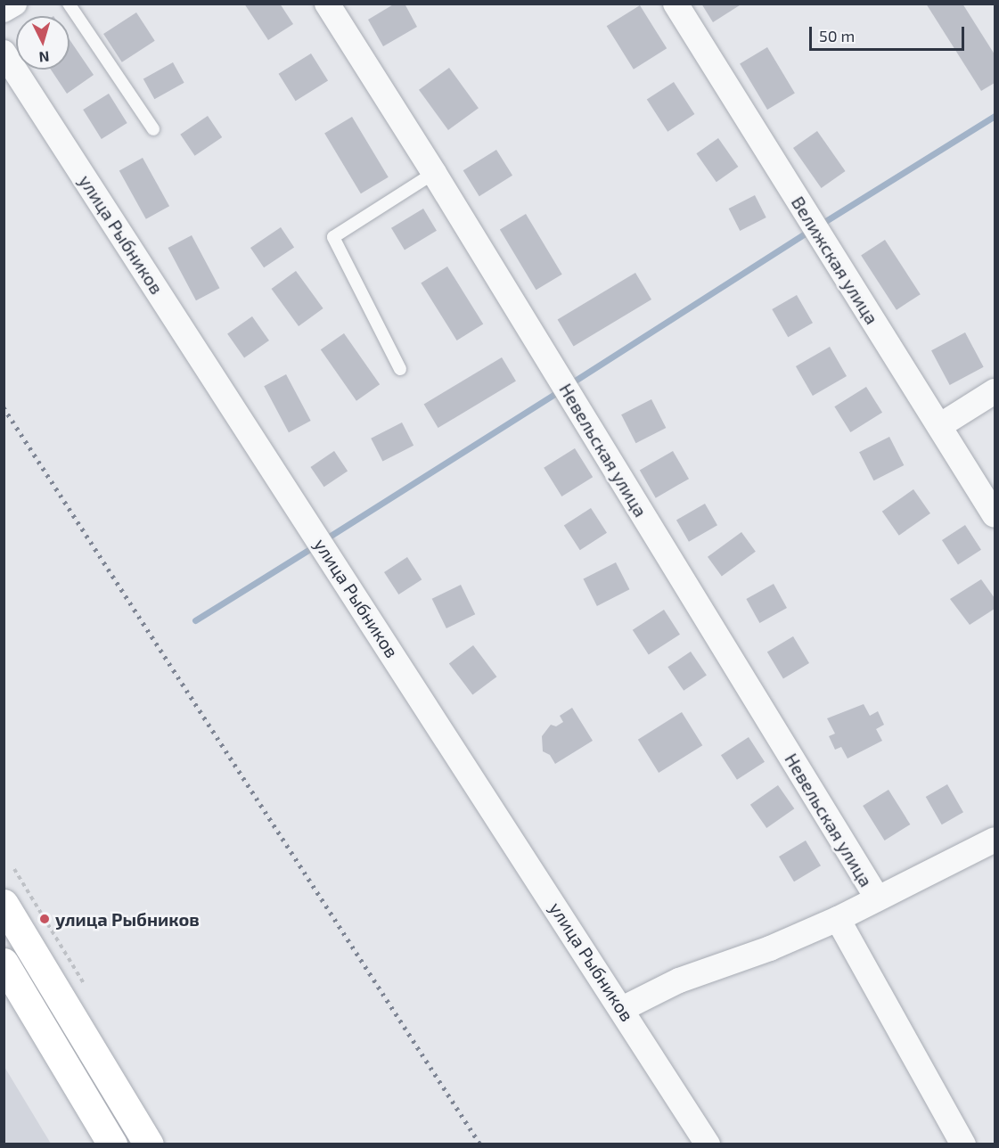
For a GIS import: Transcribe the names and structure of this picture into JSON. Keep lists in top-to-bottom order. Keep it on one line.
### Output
{"streets":{"street":["улица Рыбников","Велижская улица","Невельская улица"]},"places":["улица Рыбников"],"scale_bar":"50 m","north":"bottom"}
